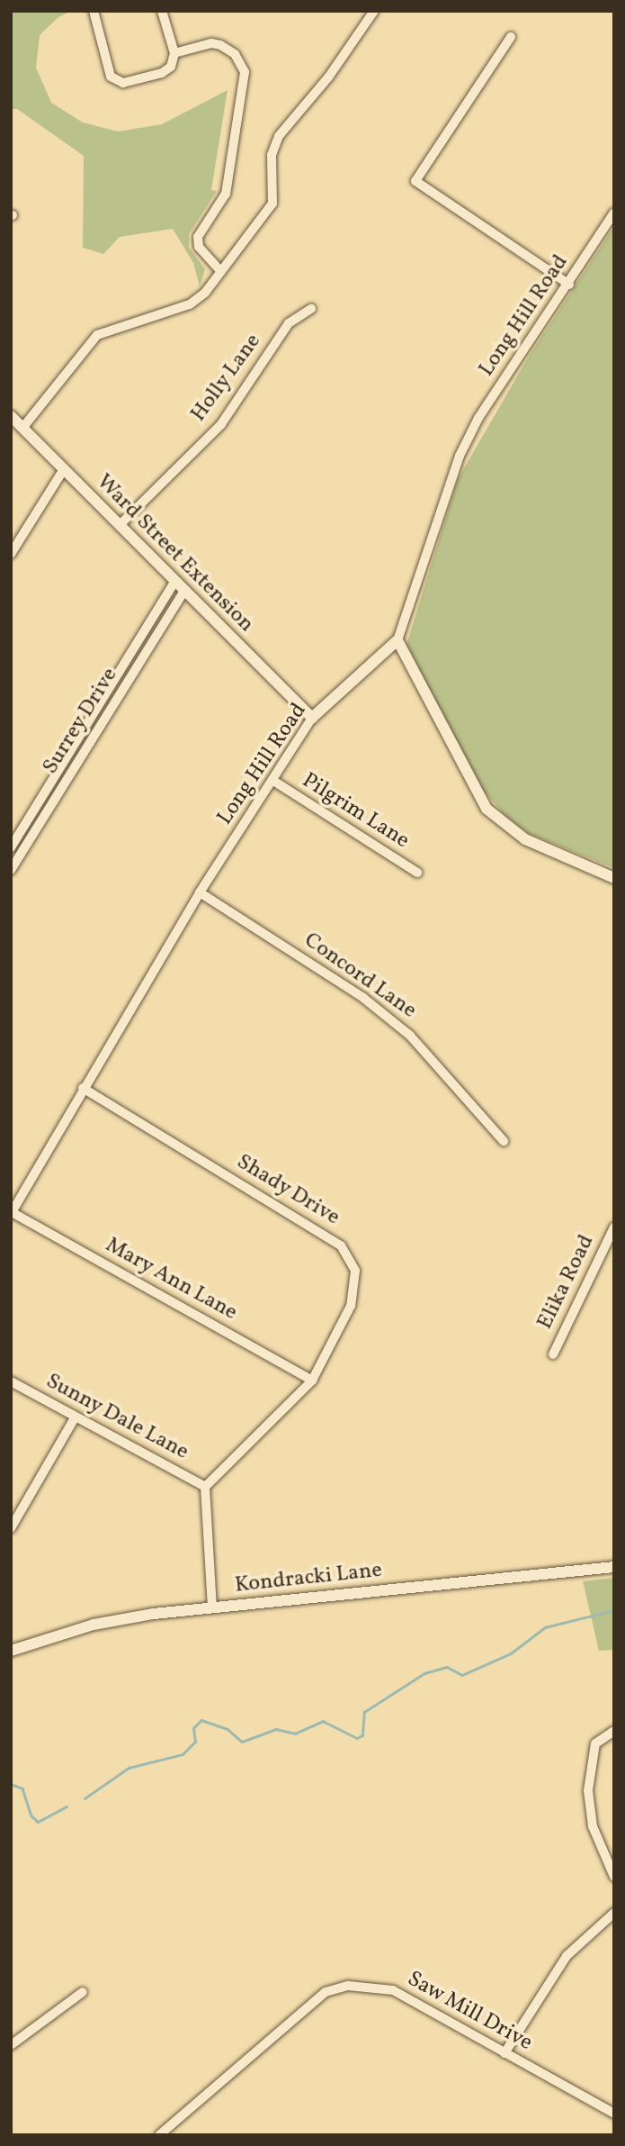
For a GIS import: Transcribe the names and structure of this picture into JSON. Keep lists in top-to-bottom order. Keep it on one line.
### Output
{"streets":{"street":["Long Hill Road","Holly Lane","Ward Street Extension","Surrey Drive","Pilgrim Lane","Concord Lane","Shady Drive","Mary Ann Lane","Elika Road","Sunny Dale Lane","Kondracki Lane","Saw Mill Drive"]},"crossings":[["Long Hill Road","Ward Street Extension"],["Long Hill Road","Pilgrim Lane"],["Long Hill Road","Concord Lane"],["Long Hill Road","Shady Drive"],["Long Hill Road","Mary Ann Lane"],["Holly Lane","Ward Street Extension"],["Ward Street Extension","Surrey Drive"],["Shady Drive","Mary Ann Lane"],["Shady Drive","Sunny Dale Lane"]]}
